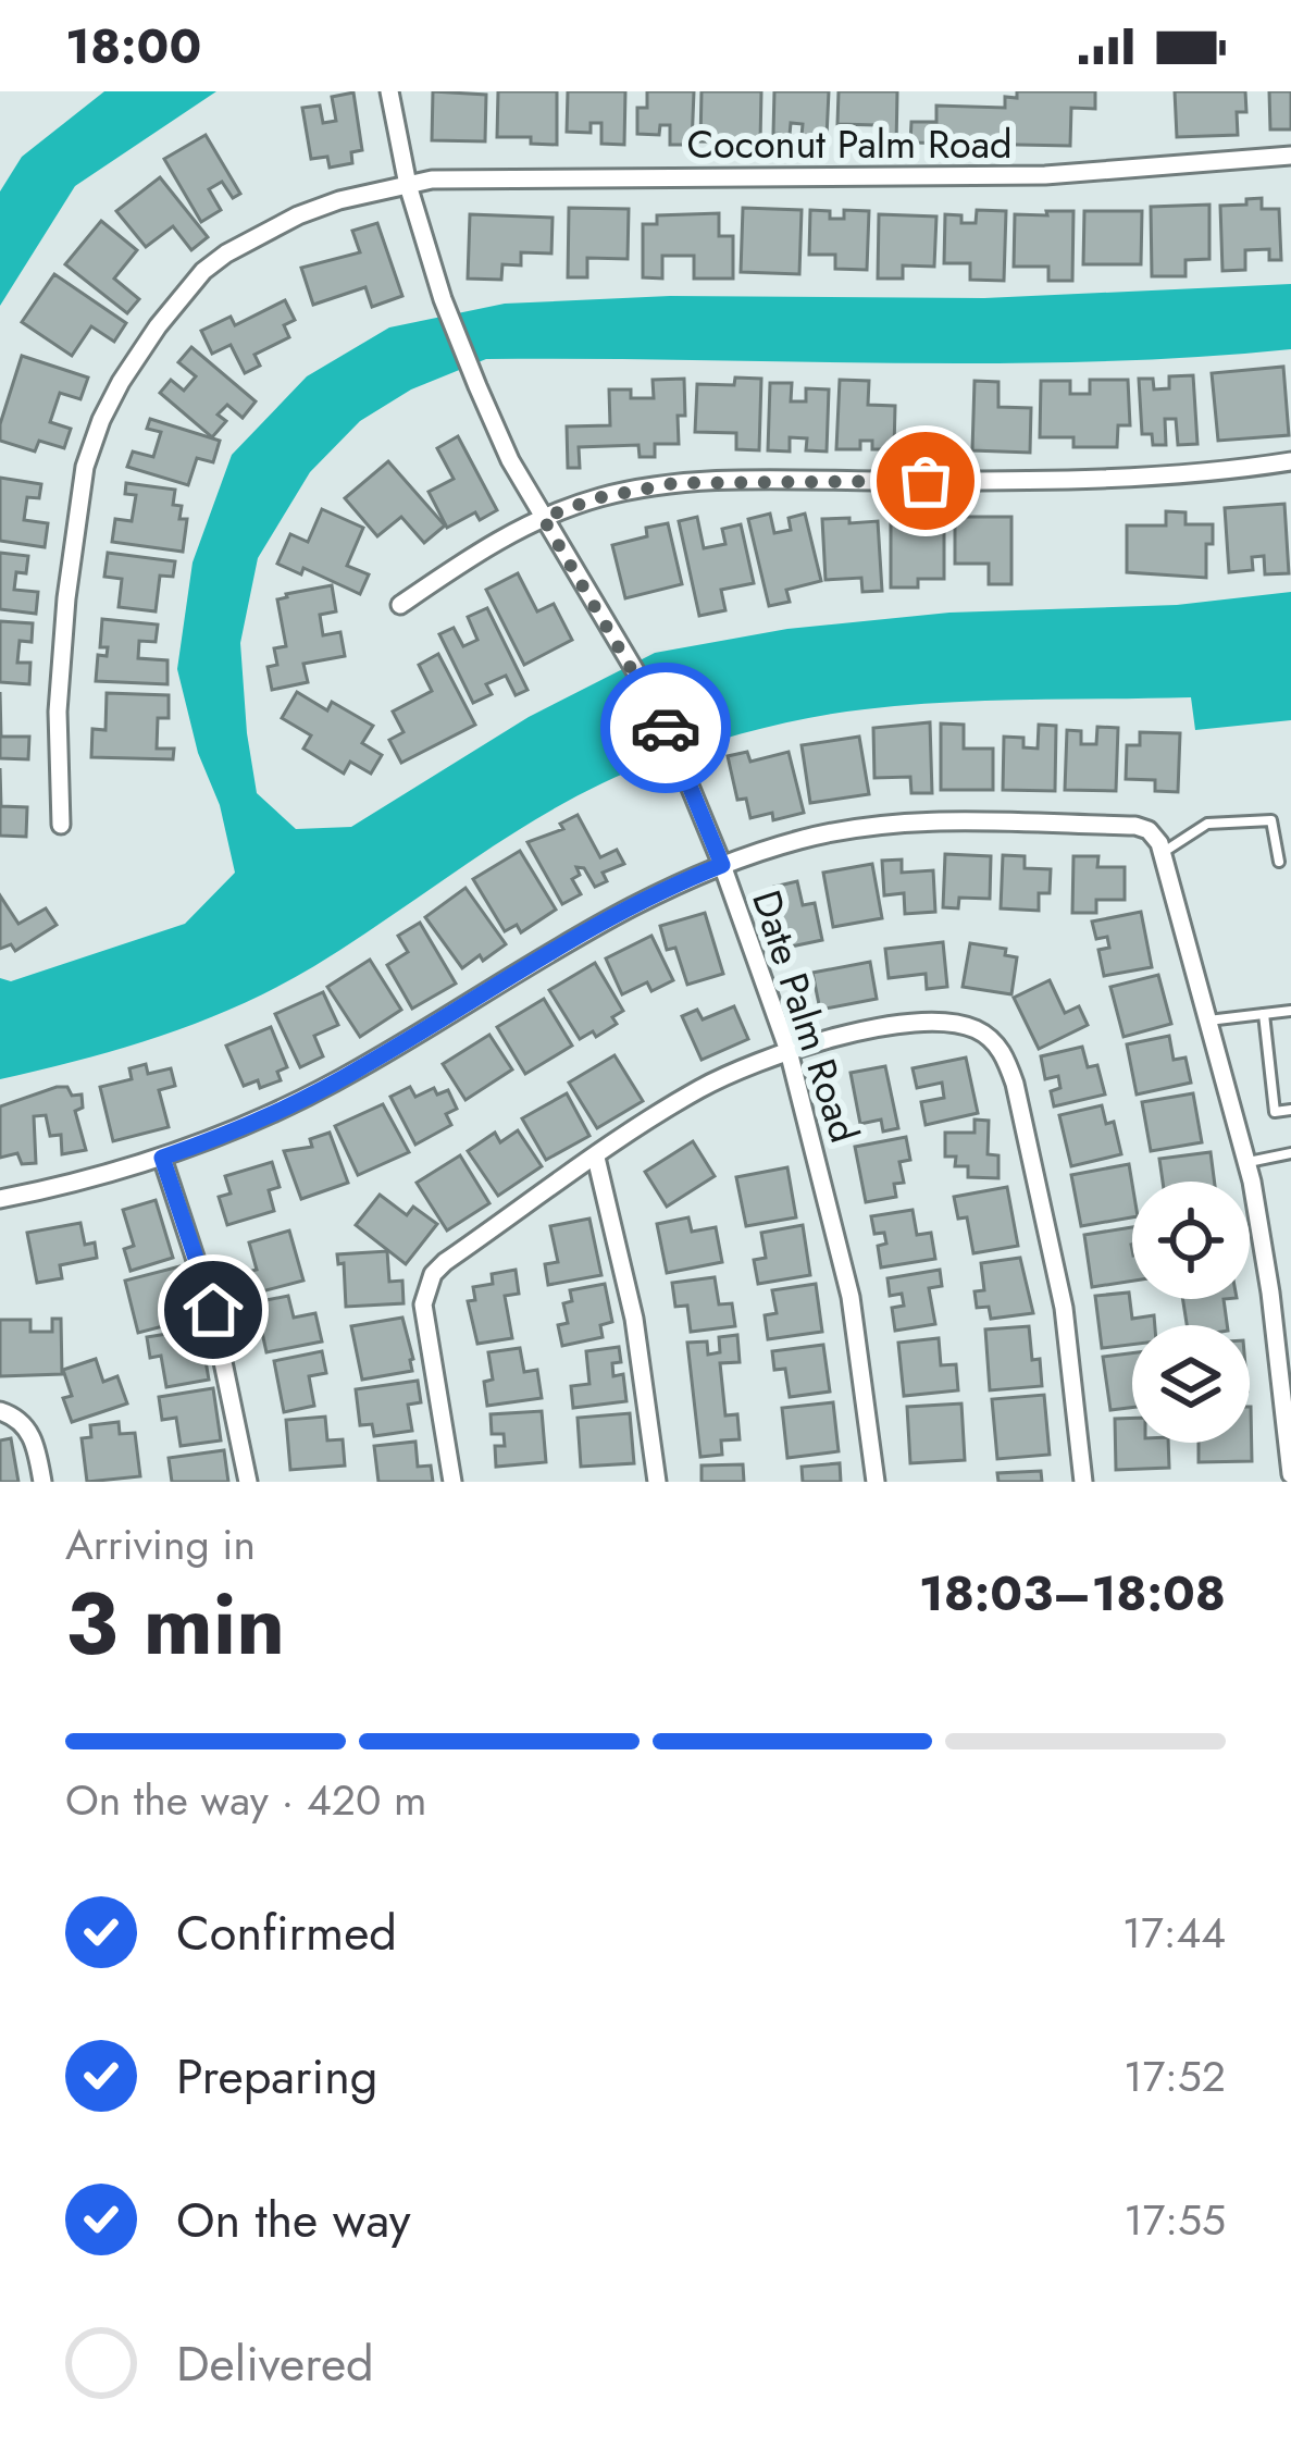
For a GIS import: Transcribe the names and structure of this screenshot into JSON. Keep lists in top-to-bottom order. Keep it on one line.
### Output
{"streets":{"street":["Coconut Palm Road","Date Palm Road"]},"crossings":[["Coconut Palm Road","Date Palm Road"]],"page":{"status":"18:00","heading":["3 min","Arriving in","18:03–18:08"],"bar":"On the way · 420 m","list":[["Confirmed","17:44"],["Preparing","17:52"],["On the way","17:55"],"Delivered"]}}
